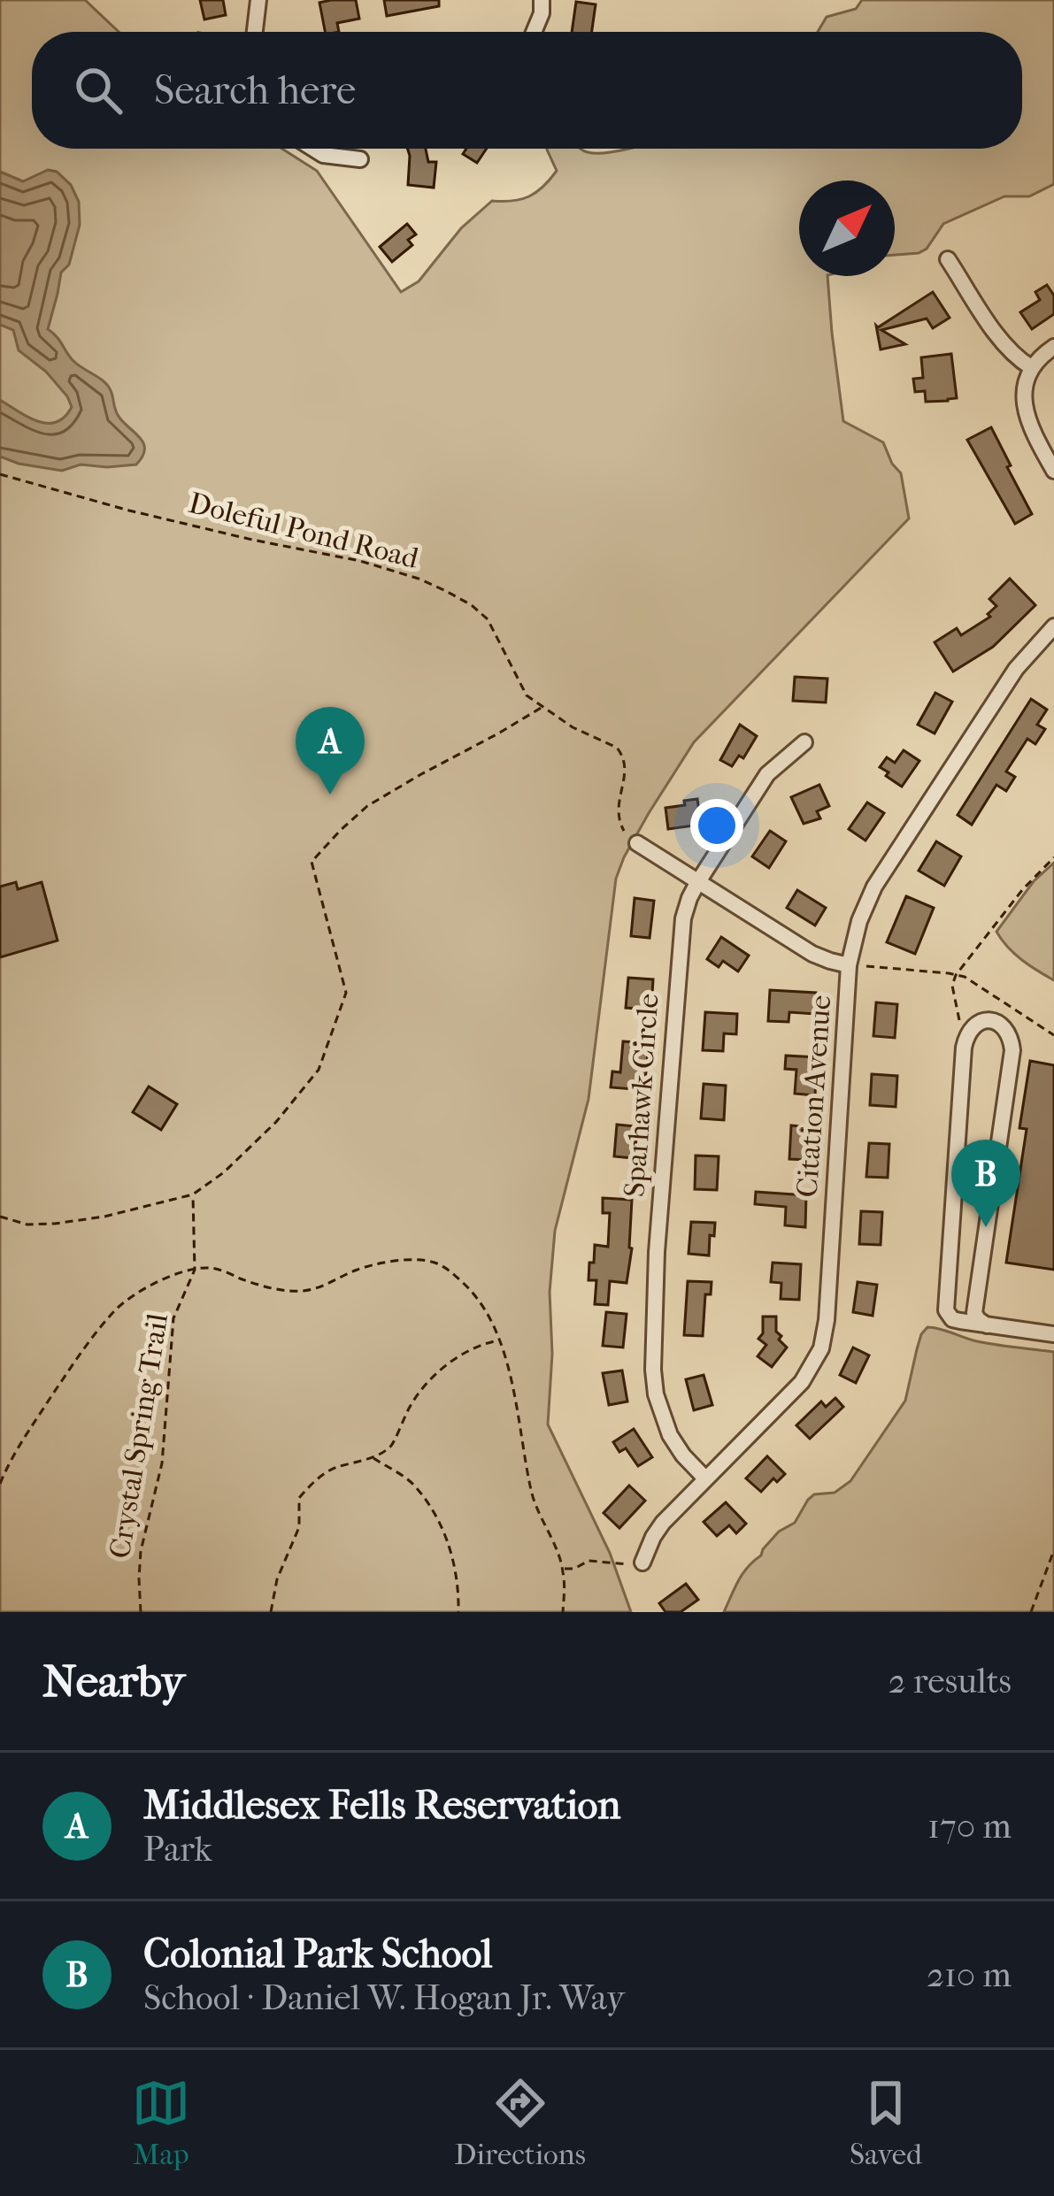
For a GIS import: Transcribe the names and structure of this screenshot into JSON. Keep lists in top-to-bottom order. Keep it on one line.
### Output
{"streets":{"street":["Sparhawk Circle","Citation Avenue"],"path":["Doleful Pond Road","Crystal Spring Trail"]},"crossings":[["Sparhawk Circle","Citation Avenue"]],"north":"top right","page":{"search":"Search here","pins":["A","B"],"heading":["Nearby","2 results"],"list":[{"mark":"A","name":"Middlesex Fells Reservation","note":"Park","value":"170 m"},{"mark":"B","name":"Colonial Park School","note":"School · Daniel W. Hogan Jr. Way","value":"210 m"}],"nav":["Map","Directions","Saved"]}}
